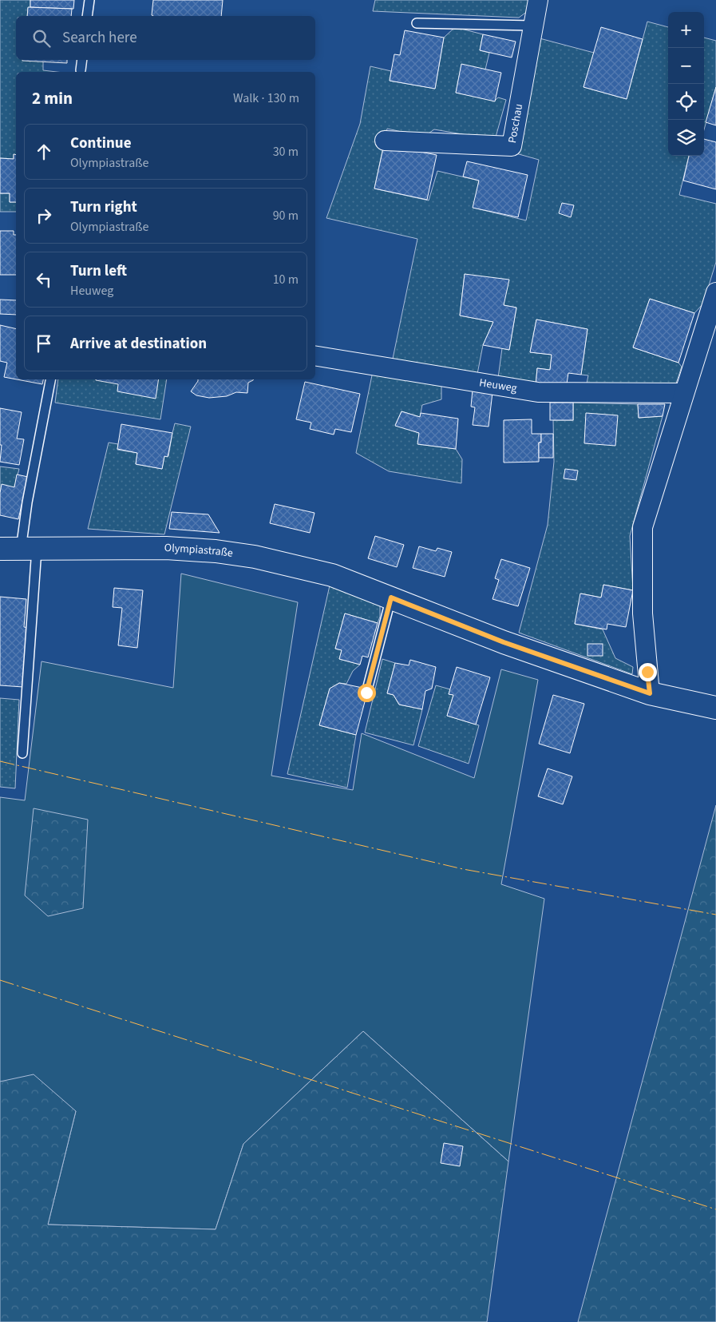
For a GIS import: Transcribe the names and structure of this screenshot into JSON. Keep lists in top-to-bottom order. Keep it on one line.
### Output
{"streets":{"main road":["Olympiastraße"],"street":["Poschau","Heuweg"]},"page":{"map_buttons":["+","−"],"search":"Search here","heading":["2 min","Walk · 130 m"],"list":[["Continue","Olympiastraße","30 m"],["Turn right","Olympiastraße","90 m"],["Turn left","Heuweg","10 m"],"Arrive at destination"]}}
